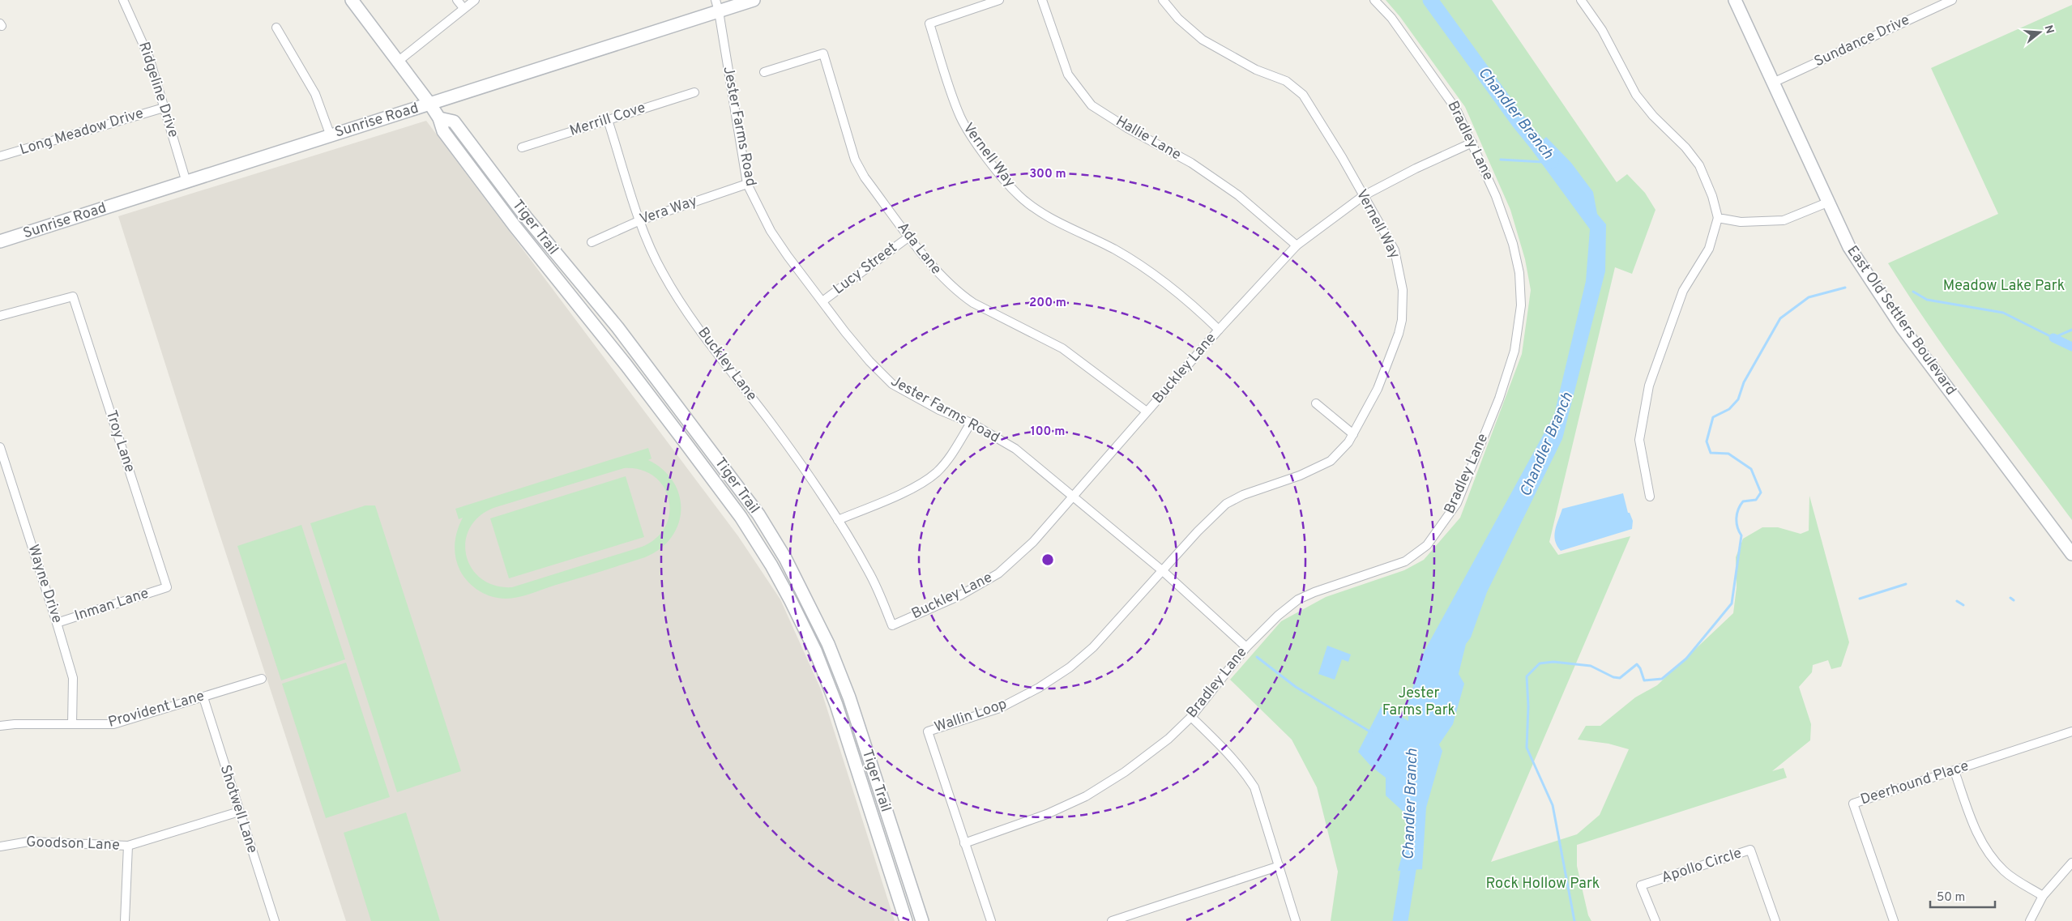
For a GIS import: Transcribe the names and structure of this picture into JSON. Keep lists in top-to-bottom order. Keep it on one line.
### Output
{"streets":{"street":["Sundance Drive","Ridgeline Drive","Merrill Cove","Sunrise Road","Jester Farms Road","Long Meadow Drive","Hallie Lane","Bradley Lane","Vernell Way","Vera Way","Tiger Trail","Ada Lane","Lucy Street","East Old Settlers Boulevard","Buckley Lane","Troy Lane","Wayne Drive","Inman Lane","Provident Lane","Wallin Loop","Deerhound Place","Shotwell Lane","Goodson Lane","Apollo Circle"]},"crossings":[["Sundance Drive","East Old Settlers Boulevard"],["Ridgeline Drive","Sunrise Road"],["Ridgeline Drive","Long Meadow Drive"],["Merrill Cove","Buckley Lane"],["Sunrise Road","Jester Farms Road"],["Sunrise Road","Tiger Trail"],["Jester Farms Road","Bradley Lane"],["Jester Farms Road","Vernell Way"],["Jester Farms Road","Vera Way"],["Jester Farms Road","Lucy Street"],["Jester Farms Road","Buckley Lane"],["Jester Farms Road","Wallin Loop"],["Hallie Lane","Buckley Lane"],["Bradley Lane","Buckley Lane"],["Bradley Lane","Wallin Loop"],["Vernell Way","Buckley Lane"],["Vernell Way","Wallin Loop"],["Vera Way","Buckley Lane"],["Ada Lane","Lucy Street"],["Ada Lane","Buckley Lane"],["Troy Lane","Inman Lane"],["Wayne Drive","Inman Lane"],["Wayne Drive","Provident Lane"],["Provident Lane","Shotwell Lane"],["Shotwell Lane","Goodson Lane"]],"water":["Chandler Branch"],"parks":["Meadow Lake Park","Jester Farms Park","Rock Hollow Park"],"scale_bar":"50 m","north":"right","rings":["300 m","200 m","100 m"]}
